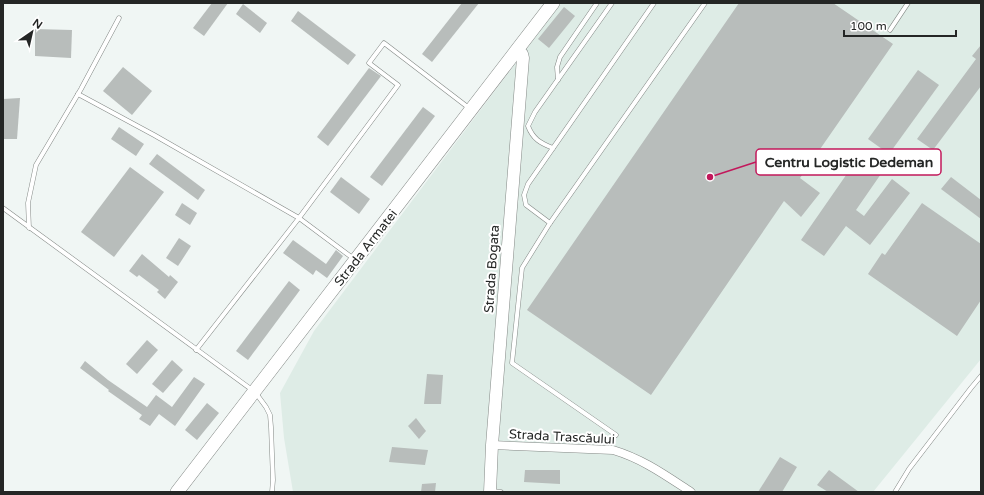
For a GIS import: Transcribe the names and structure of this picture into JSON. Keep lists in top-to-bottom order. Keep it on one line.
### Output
{"streets":{"main road":["Strada Armatei","Strada Bogata"],"street":["Strada Trascăului"]},"crossings":[["Strada Armatei","Strada Bogata"],["Strada Bogata","Strada Trascăului"]],"places":["Centru Logistic Dedeman"],"scale_bar":"100 m","north":"top right"}
